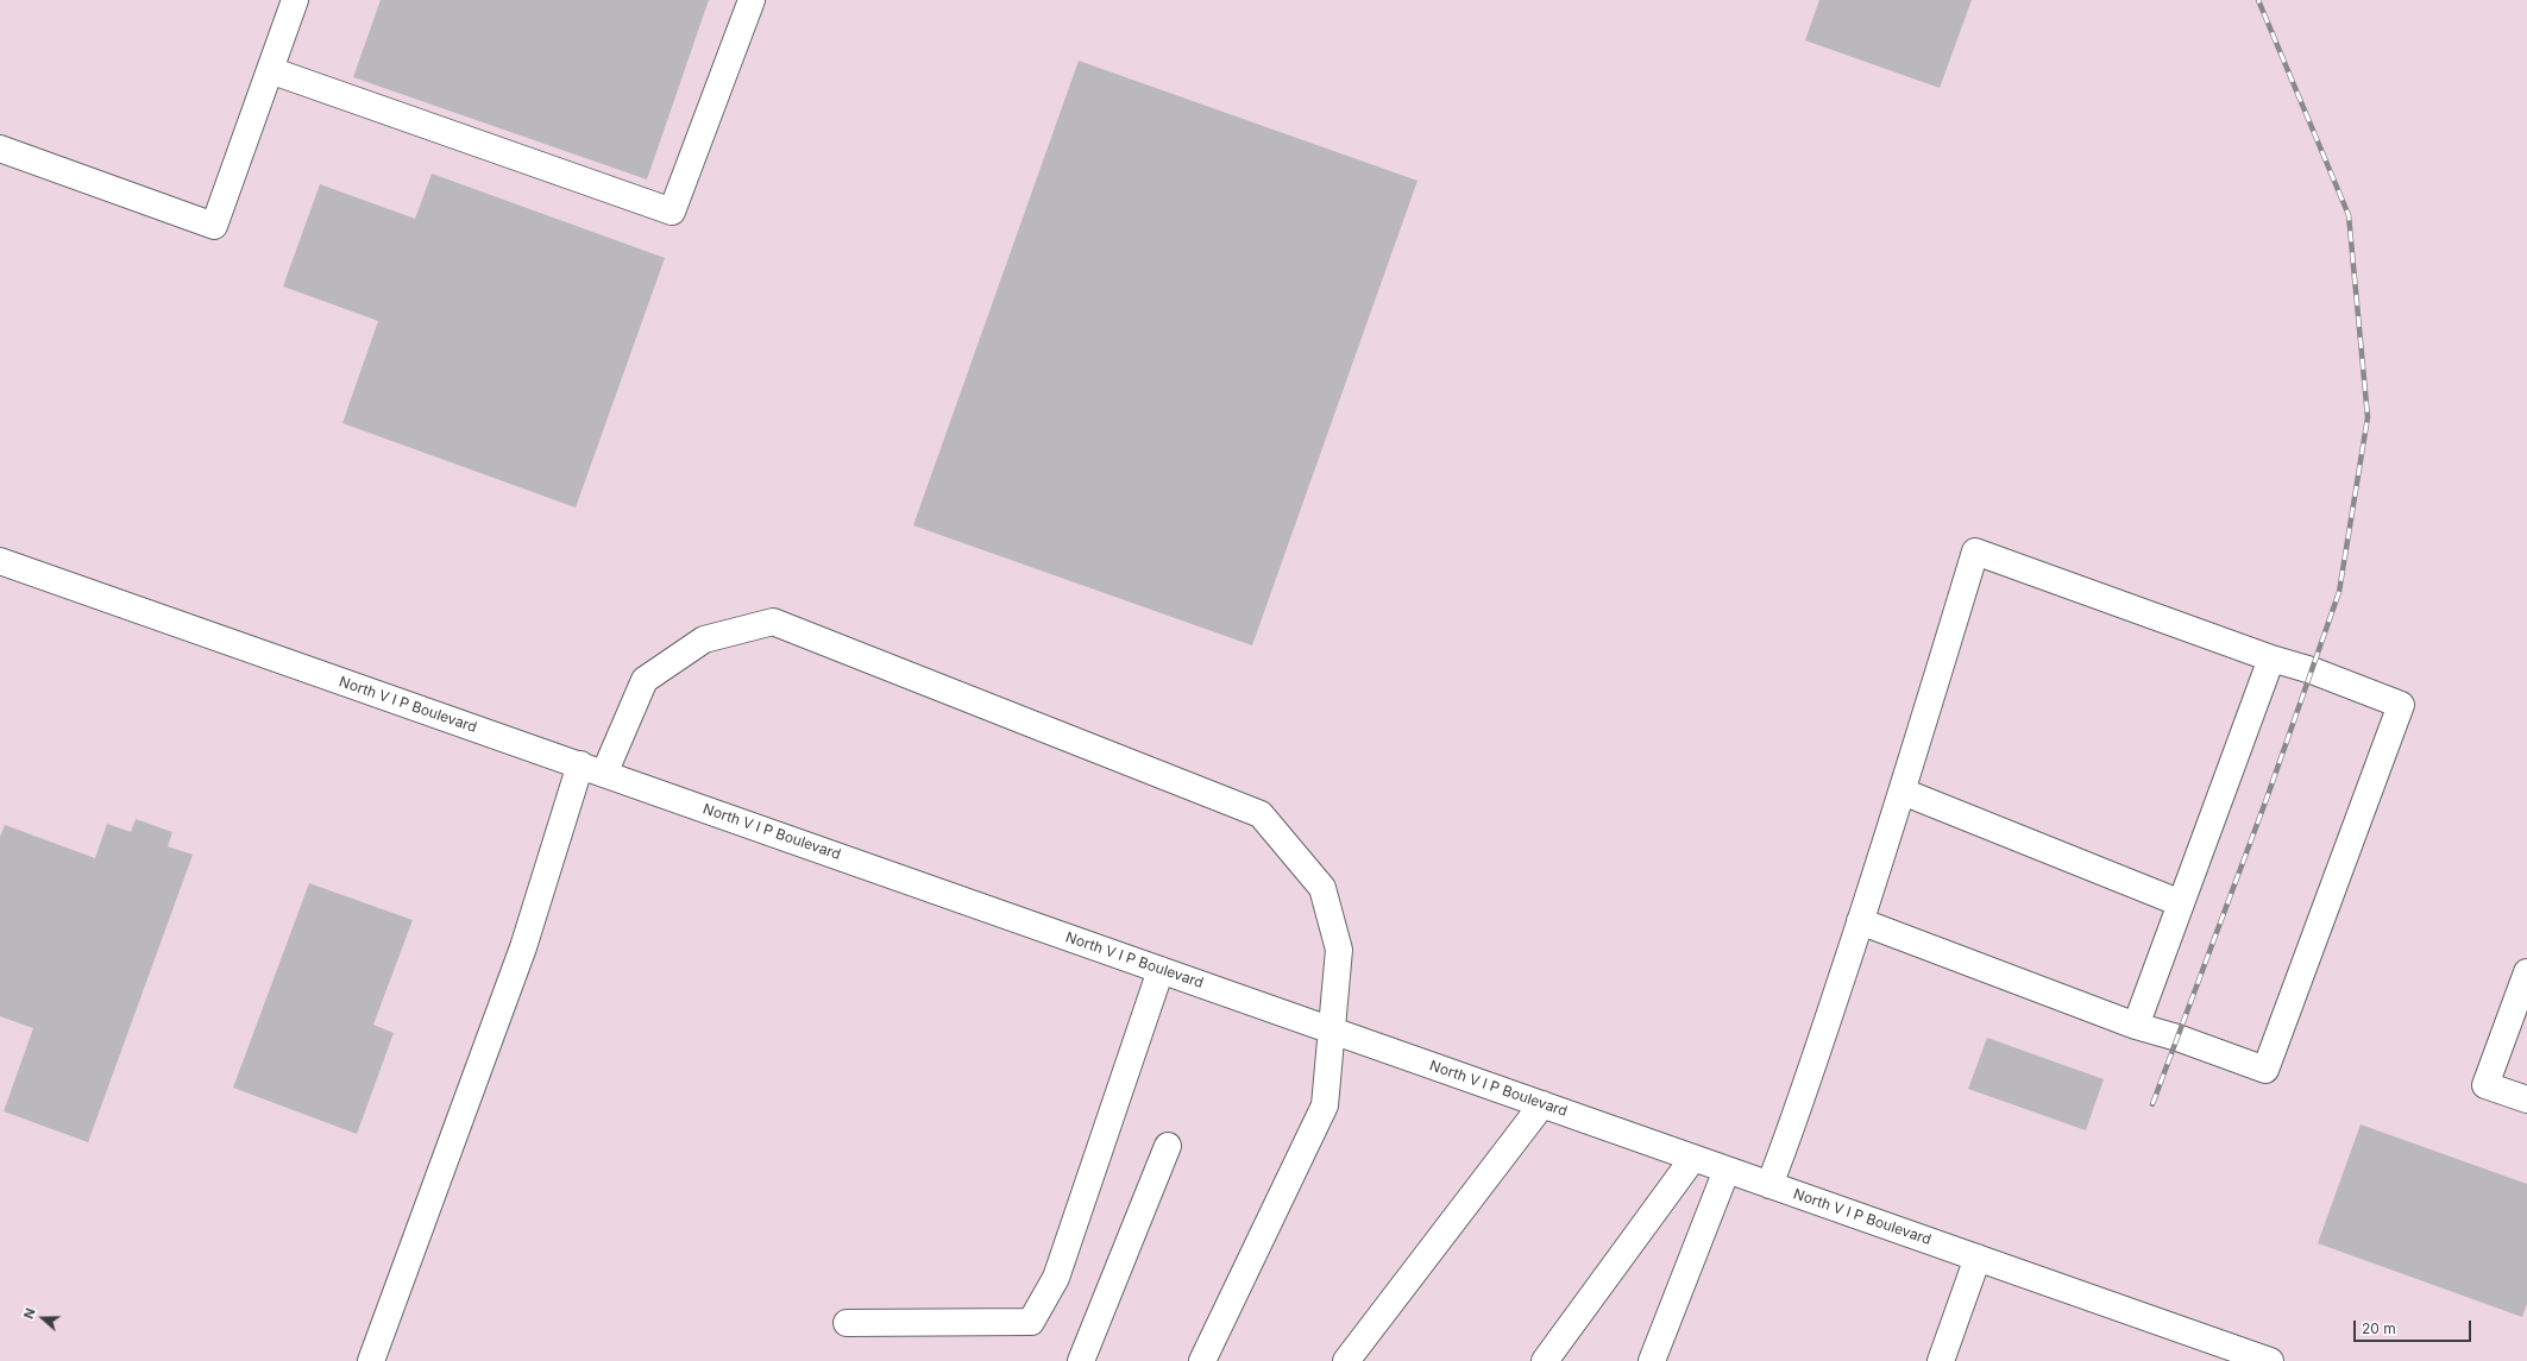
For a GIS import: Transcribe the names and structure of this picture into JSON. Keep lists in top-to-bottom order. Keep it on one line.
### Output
{"streets":{"street":["North V I P Boulevard"]},"scale_bar":"20 m","north":"left"}
